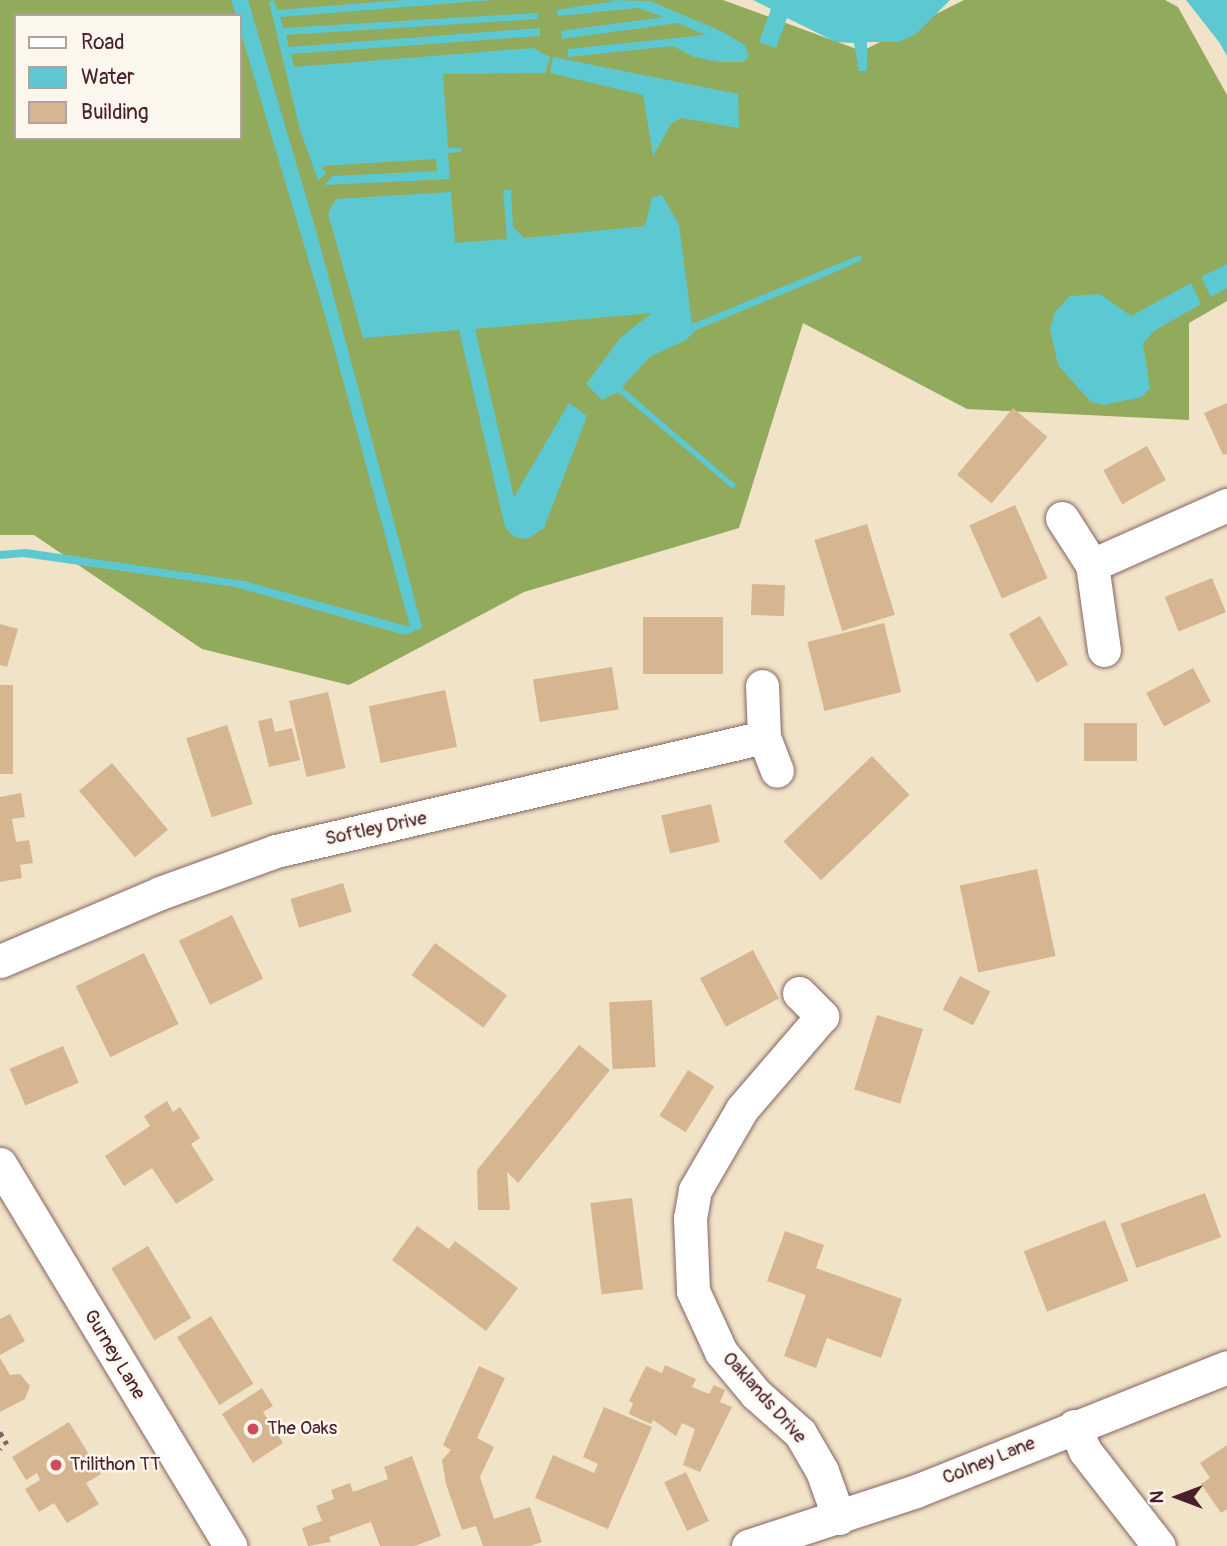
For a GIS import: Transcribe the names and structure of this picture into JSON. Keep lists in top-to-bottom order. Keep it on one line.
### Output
{"streets":{"street":["Softley Drive","Gurney Lane","Oaklands Drive","Colney Lane"]},"crossings":[["Oaklands Drive","Colney Lane"]],"places":["The Oaks","Trilithon TT"],"legend":["Road","Water","Building"],"north":"left"}
